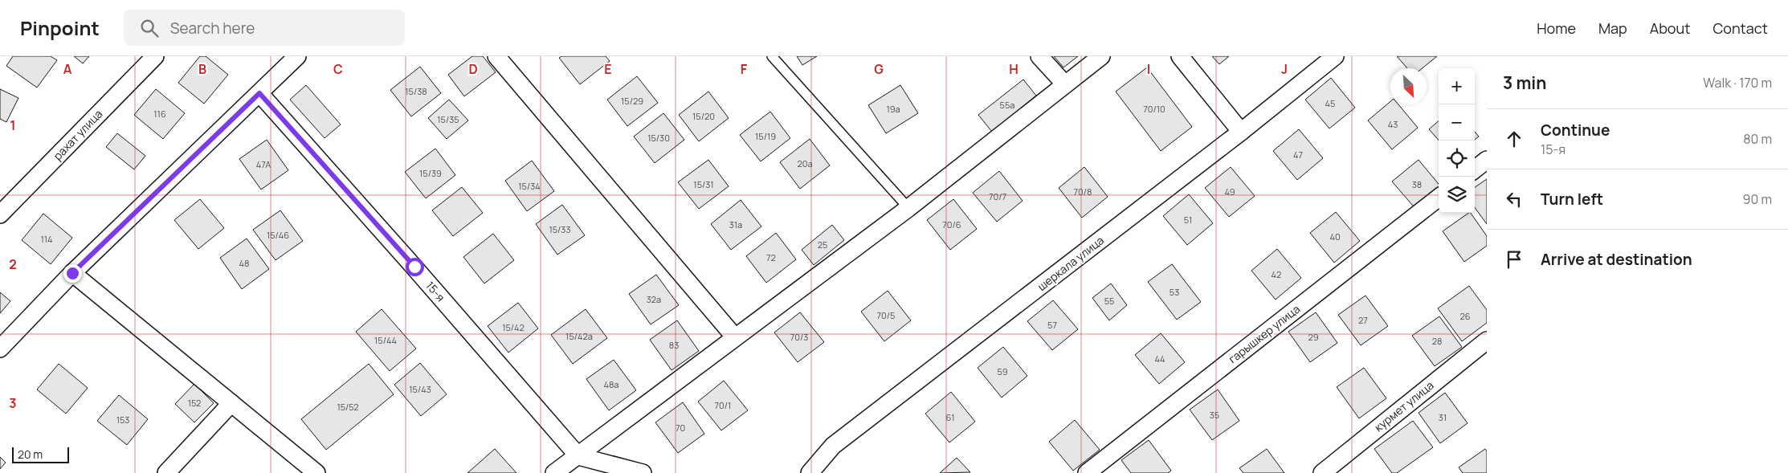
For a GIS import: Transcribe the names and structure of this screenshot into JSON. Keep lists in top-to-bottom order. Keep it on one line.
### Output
{"streets":{"street":["рахат улица","шеркала улица","15-я","гарышкер улица","курмет улица"]},"house_numbers":["15/38","15/29","45","55а","19а","70/10","116","15/20","15/35","43","15/19","15/30","47","20а","47А","15/39","15/31","38","15/34","70/8","49","70/7","51","31а","70/6","15/33","15/46","40","114","25","72","48","42","53","32а","55","70/5","26","27","57","15/42","15/42а","70/3","29","15/44","28","83","44","59","48а","15/43","152","70/1","15/52","35","61","31","153","70"],"scale_bar":"20 m","north":"bottom right","page":{"header":"Pinpoint","search":"Search here","nav":["Home","Map","About","Contact"],"heading":["3 min","Walk · 170 m"],"map_buttons":["+","−"],"list":[["Continue","15-я","80 m"],["Turn left","90 m"],"Arrive at destination"],"scale":"20 m"},"grid":{"columns":["A","B","C","D","E","F","G","H","I","J"],"rows":["1","2","3"]}}
